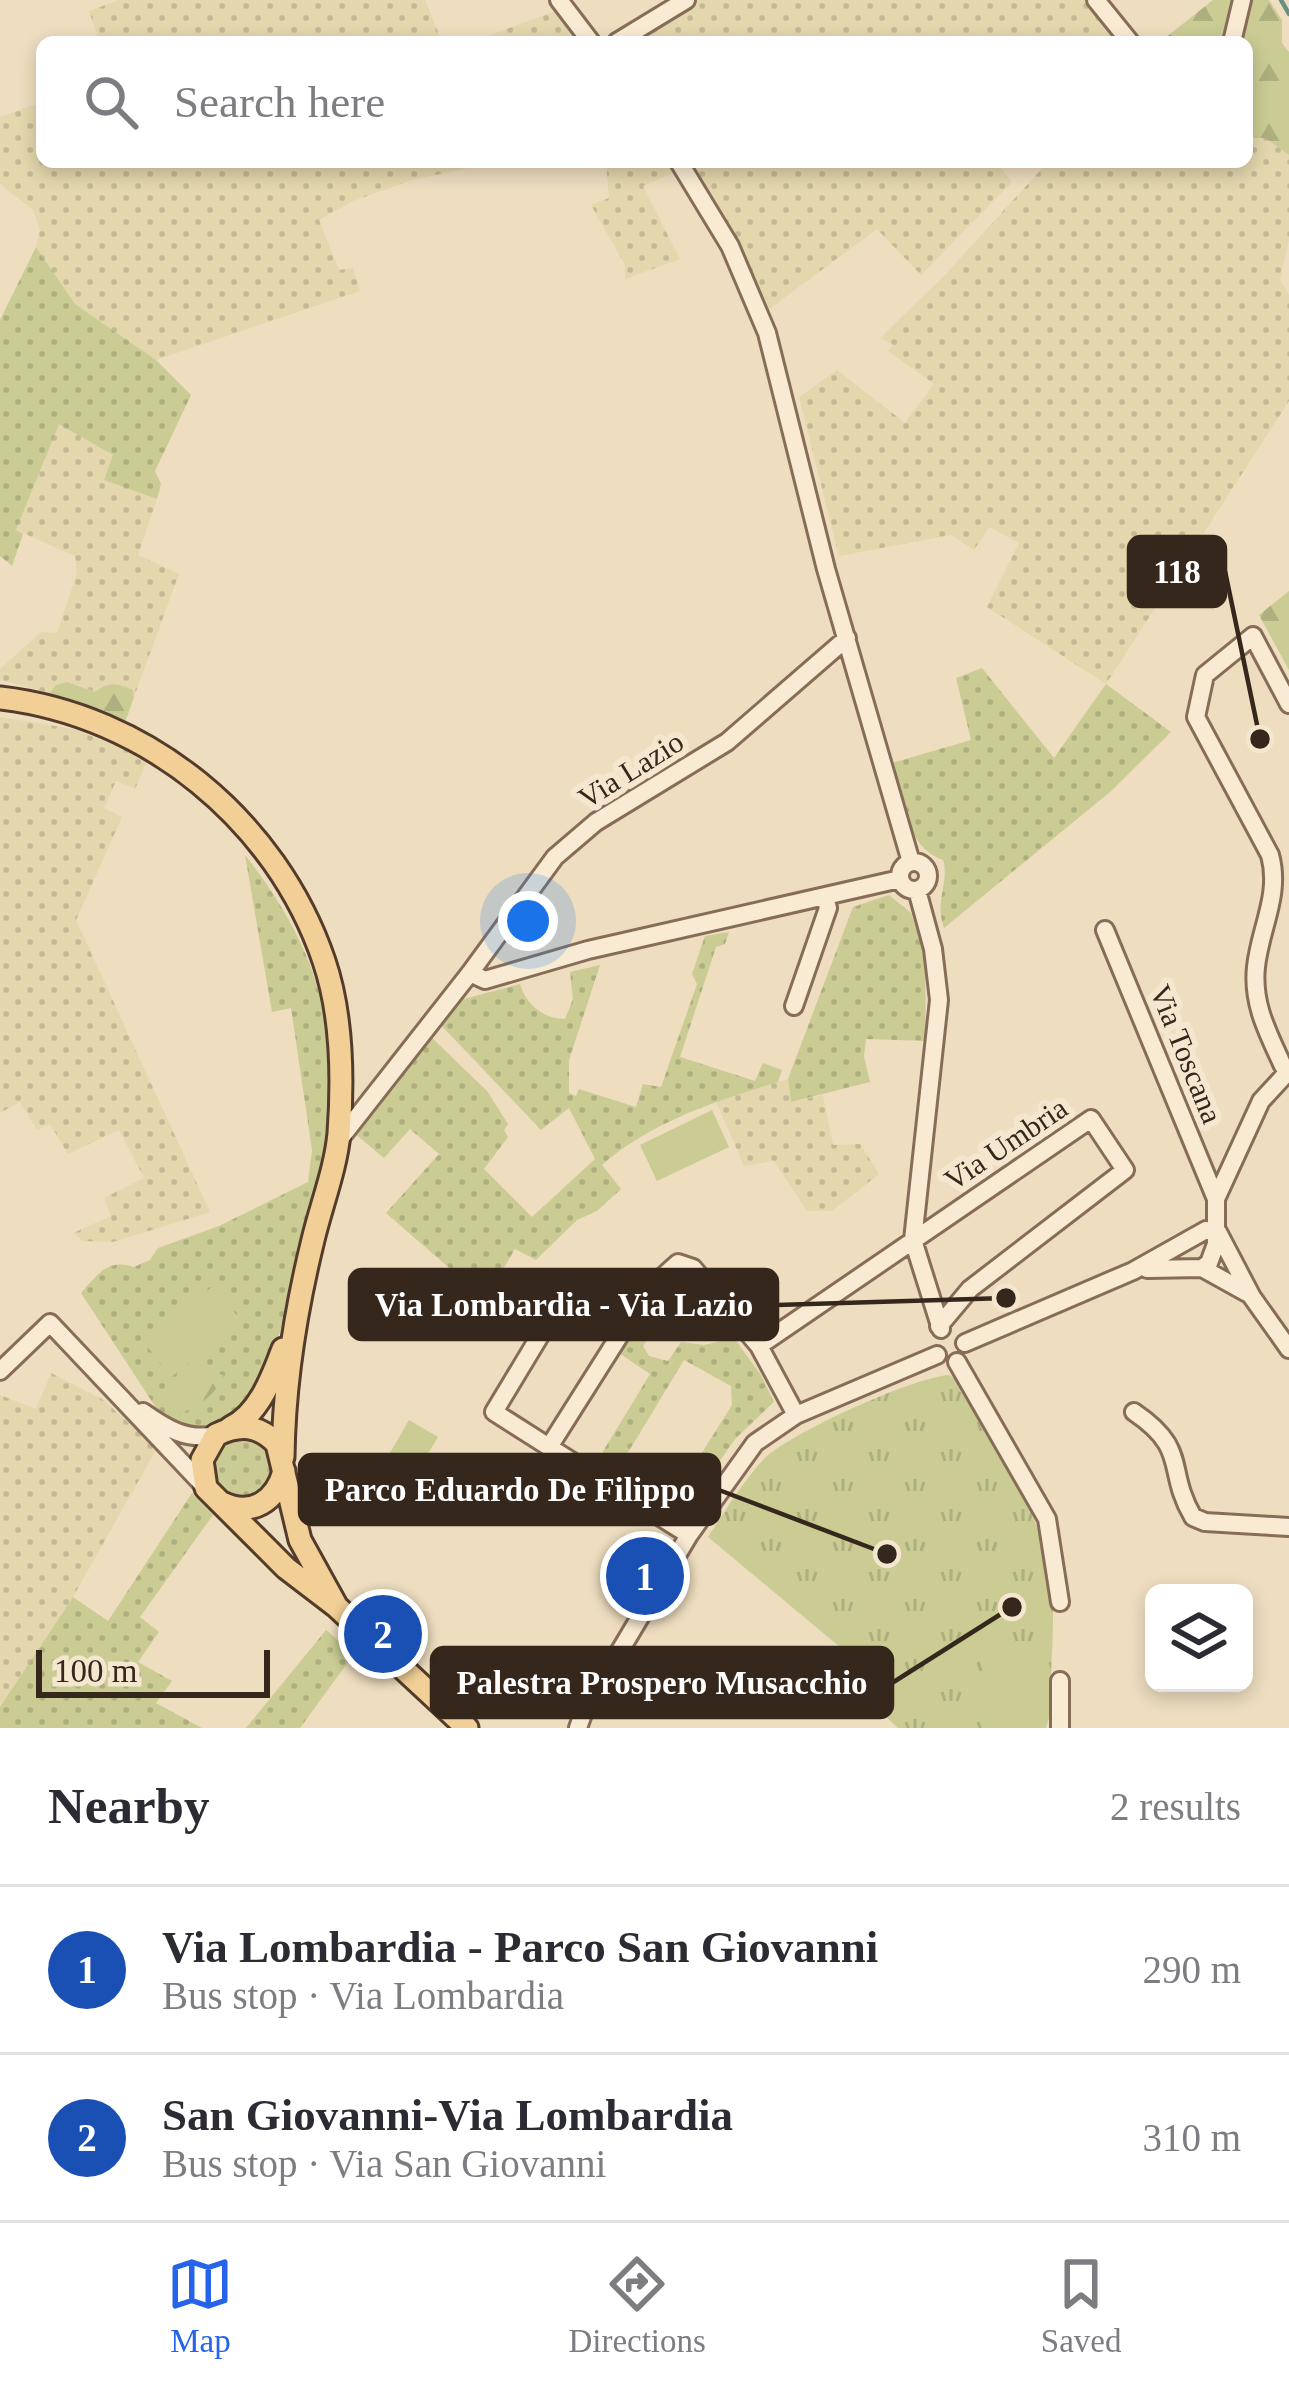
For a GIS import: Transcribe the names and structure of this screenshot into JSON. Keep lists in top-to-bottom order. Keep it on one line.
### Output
{"streets":{"street":["Via Lazio","Via Toscana","Via Umbria"]},"places":["118","Via Lombardia - Via Lazio","Parco Eduardo De Filippo","Palestra Prospero Musacchio"],"scale_bar":"100 m","page":{"search":"Search here","pins":["1","2"],"scale":"100 m","heading":["Nearby","2 results"],"list":[{"mark":"1","name":"Via Lombardia - Parco San Giovanni","note":"Bus stop · Via Lombardia","value":"290 m"},{"mark":"2","name":"San Giovanni-Via Lombardia","note":"Bus stop · Via San Giovanni","value":"310 m"}],"nav":["Map","Directions","Saved"]}}
